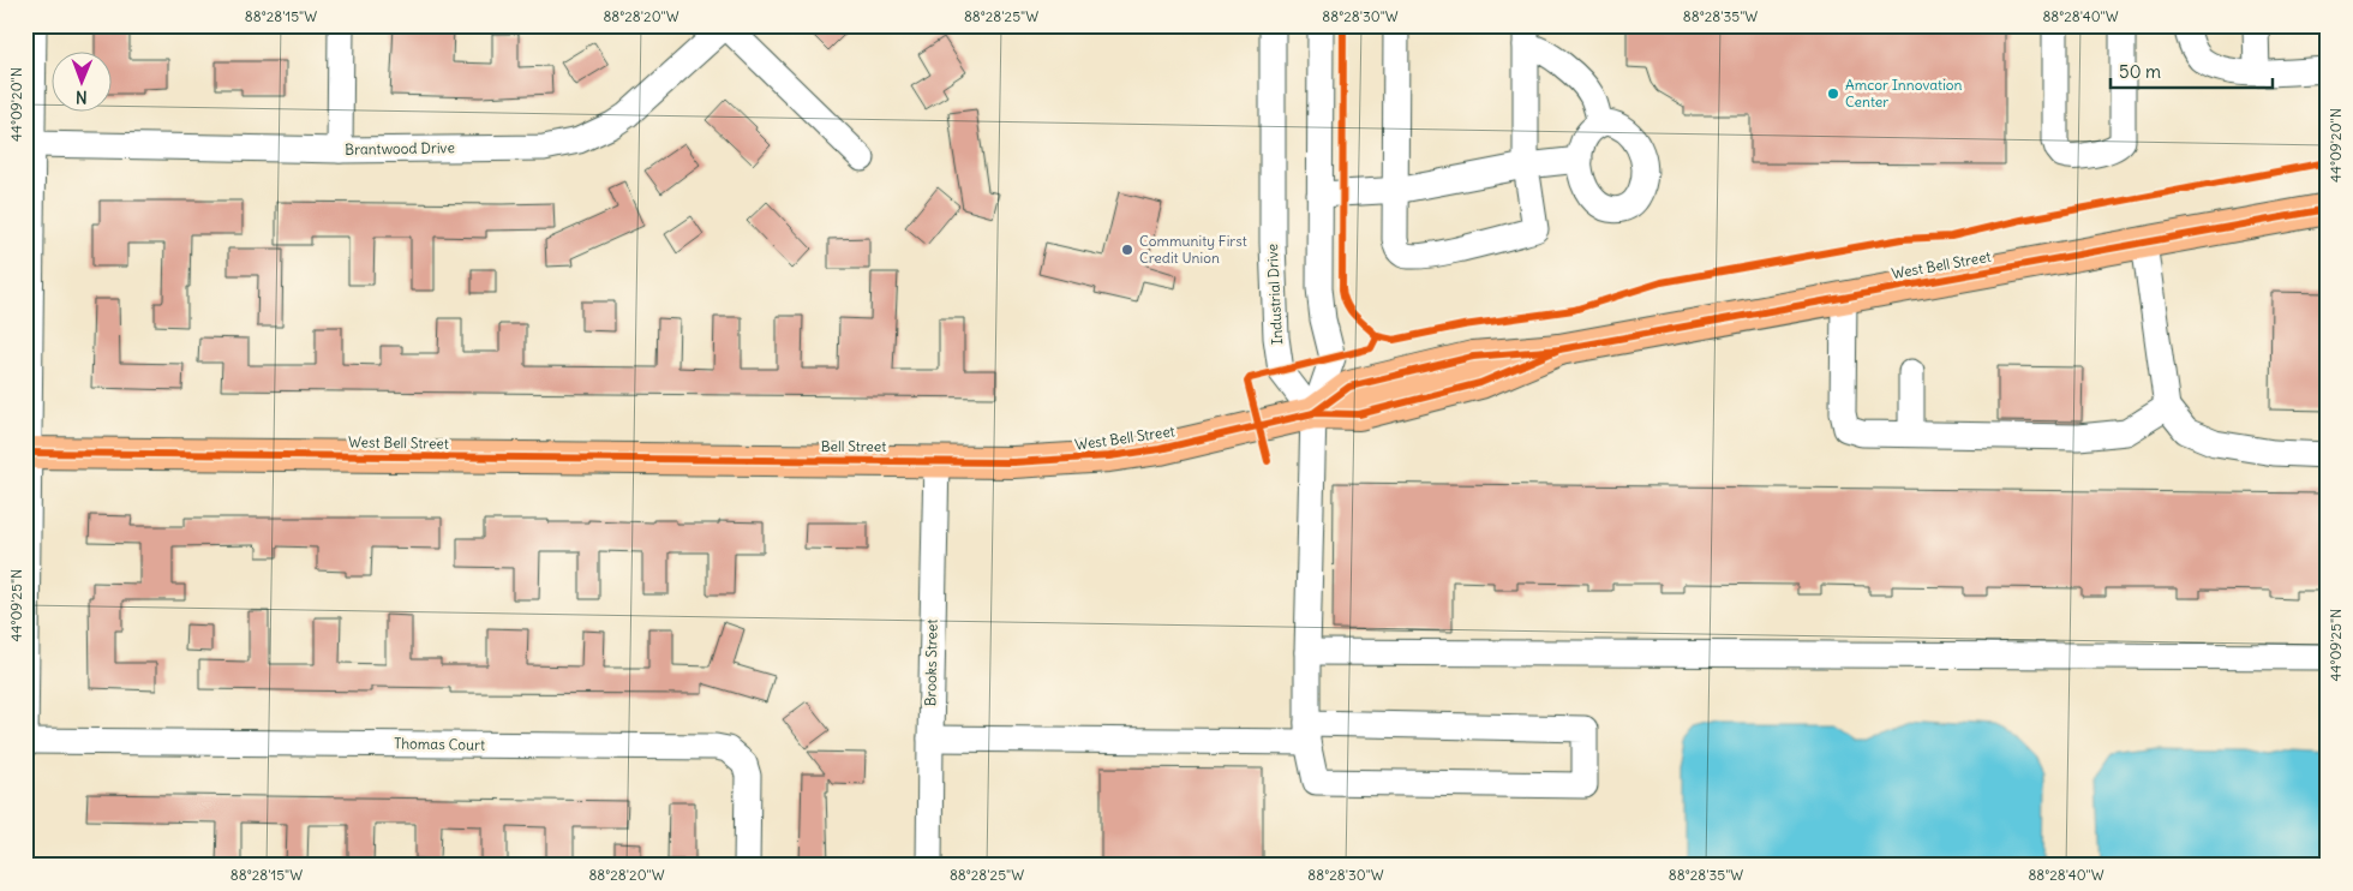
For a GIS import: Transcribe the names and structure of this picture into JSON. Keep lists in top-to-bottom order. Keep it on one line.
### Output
{"streets":{"main road":["West Bell Street","Bell Street"],"street":["Brantwood Drive","Industrial Drive","Brooks Street","Thomas Court"]},"crossings":[["West Bell Street","Industrial Drive"],["West Bell Street","Bell Street"],["West Bell Street","Brooks Street"],["Bell Street","Brooks Street"]],"places":["Amcor Innovation Center","Community First Credit Union"],"scale_bar":"50 m","north":"bottom","coordinates":["88°28'15\"W","88°28'20\"W","88°28'25\"W","88°28'30\"W","88°28'35\"W","88°28'40\"W","44°09'20\"N","44°09'25\"N"]}
